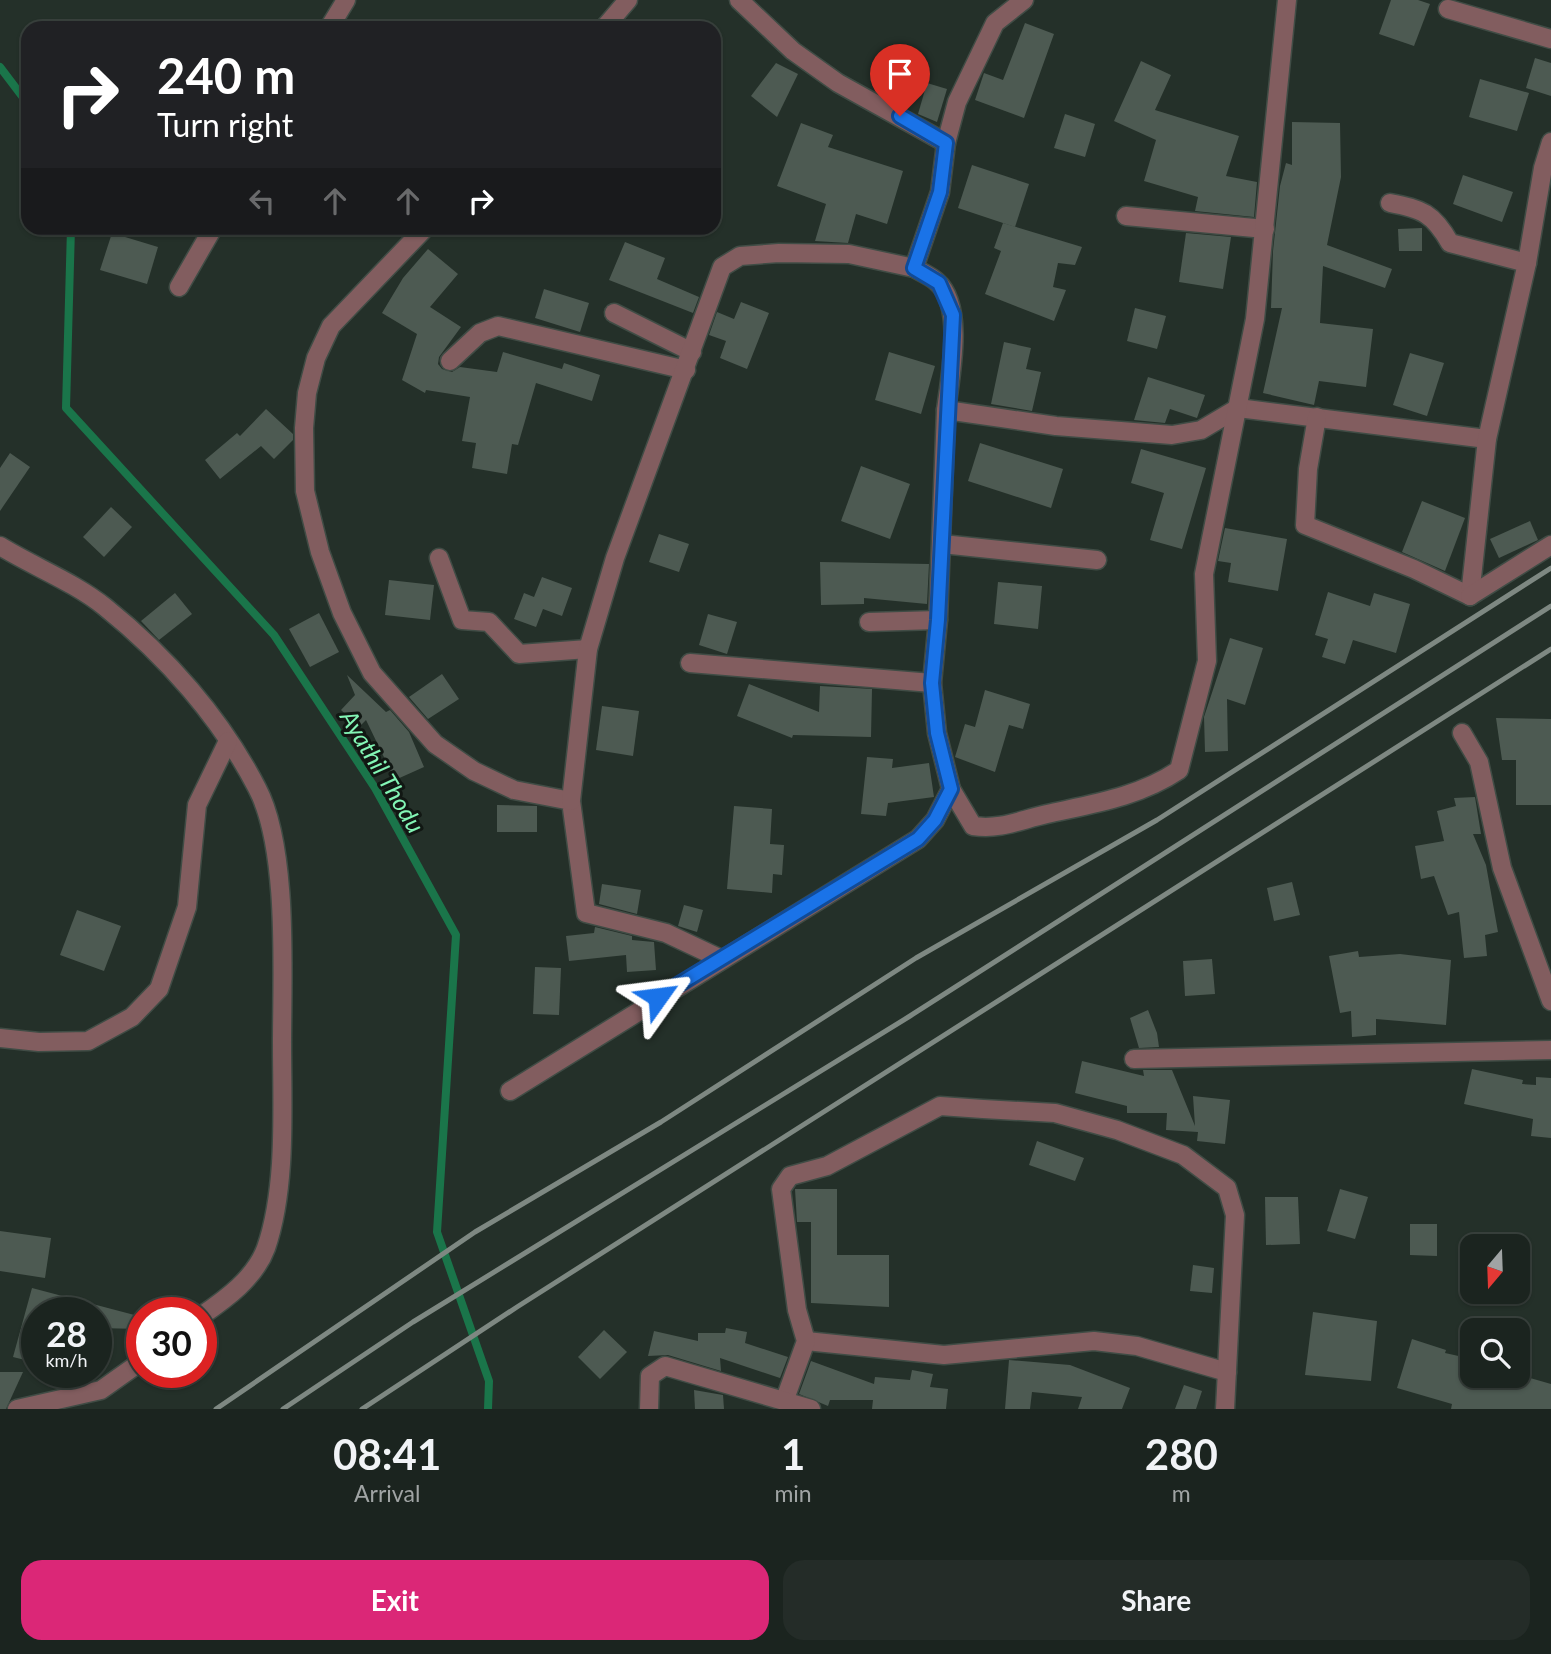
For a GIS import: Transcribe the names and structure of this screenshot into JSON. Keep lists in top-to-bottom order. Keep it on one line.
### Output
{"water":["Ayathil Thodu"],"north":"bottom","page":{"turn":["240 m","Turn right"],"speed":"28 km/h","limit":"30","eta":["08:41","Arrival","1","min","280","m"],"buttons":["Exit","Share"]}}
